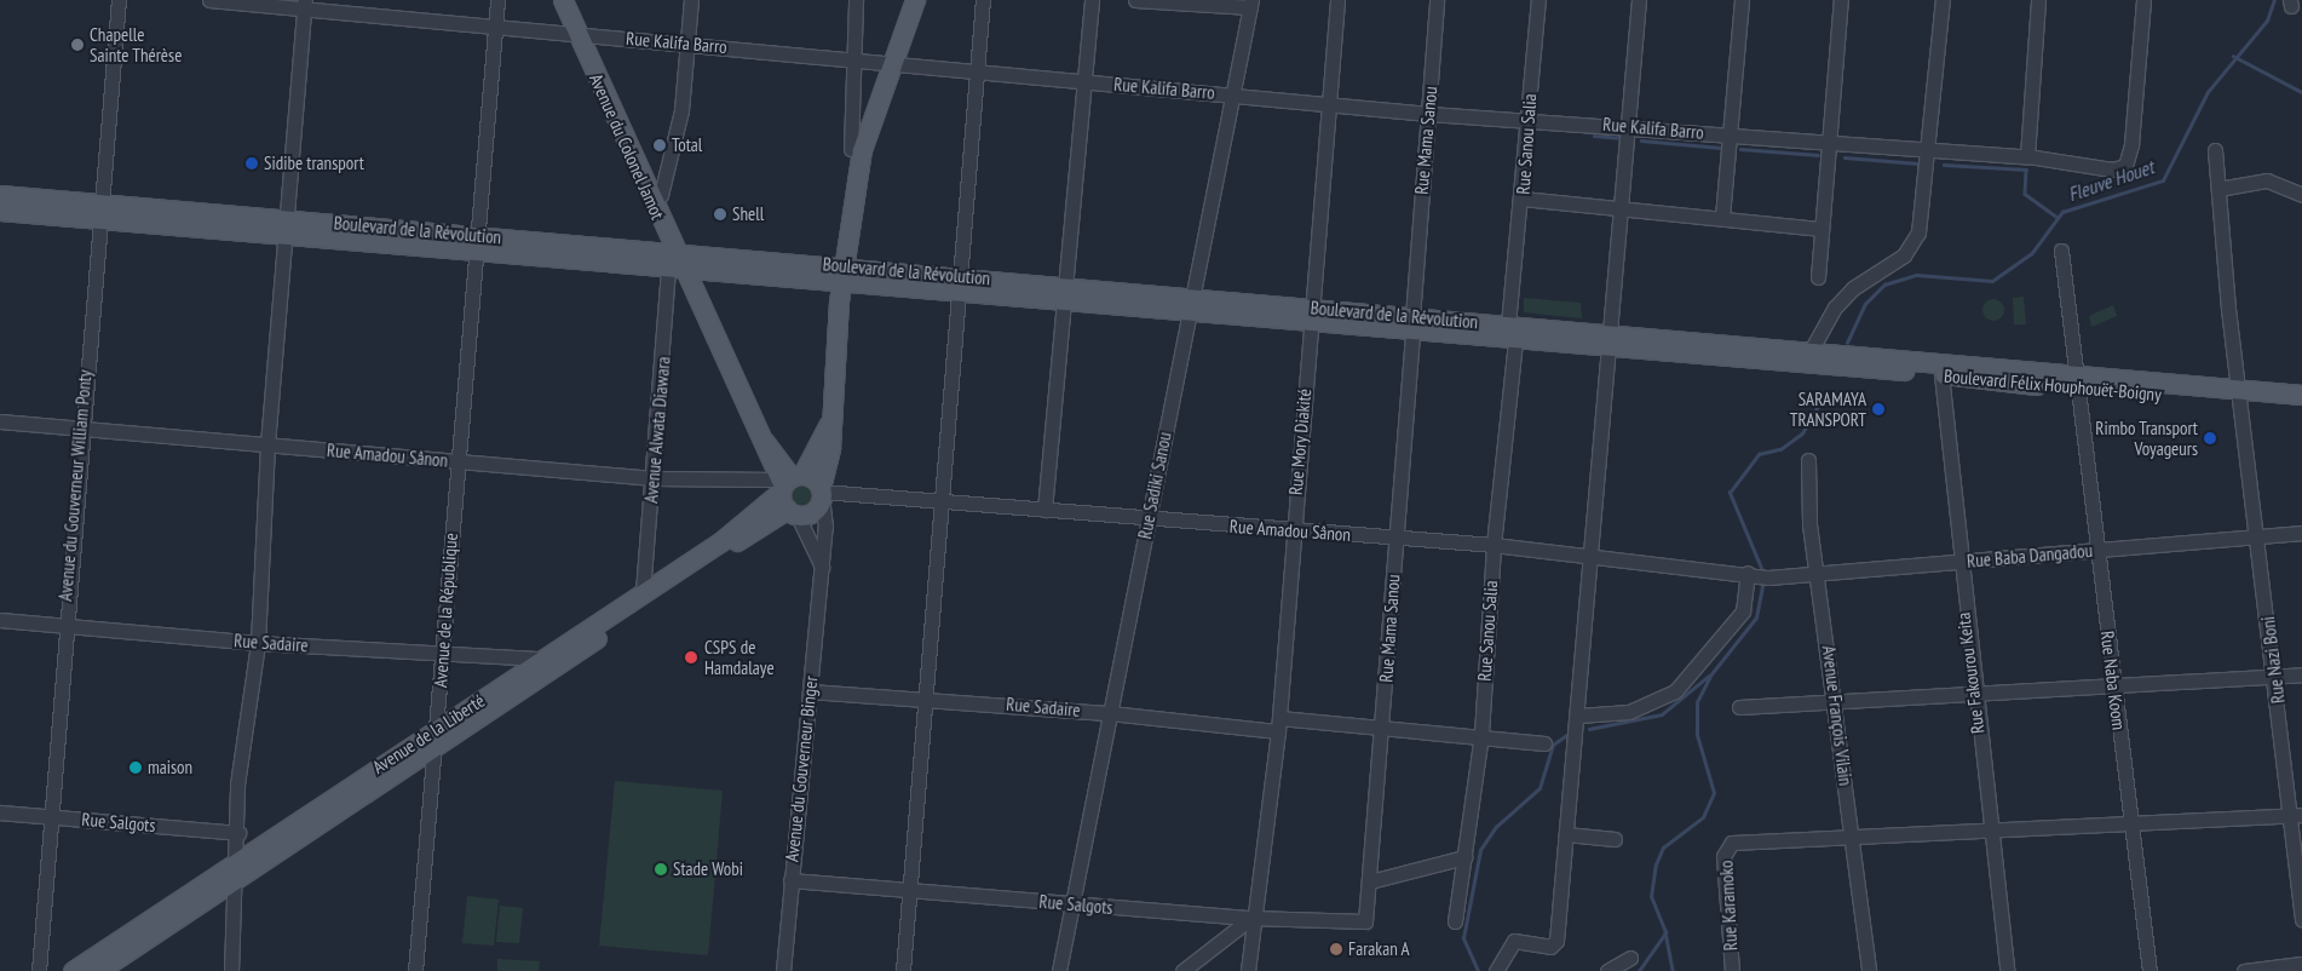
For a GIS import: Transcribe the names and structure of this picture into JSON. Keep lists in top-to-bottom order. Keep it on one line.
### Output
{"streets":{"main road":["Avenue du Colonel Jamot","Boulevard de la Révolution","Boulevard Félix Houphouët-Boigny","Avenue de la Liberté","Avenue du Gouverneur Binger"],"street":["Rue Kalifa Barro","Rue Mama Sanou","Rue Sanou Salia","Avenue Alwata Diawara","Rue Mory Diakité","Rue Amadou Sânon","Avenue du Gouverneur William Ponty","Rue Sadiki Sanou","Rue Baba Dangadou","Avenue de la République","Rue Sadaire","Rue Nazi Boni","Rue Fakourou Keita","Rue Naba Koom","Avenue François Vilain","Rue Salgots","Rue Karamoko"]},"crossings":[["Rue Kalifa Barro","Rue Mama Sanou"],["Rue Kalifa Barro","Rue Sanou Salia"],["Rue Kalifa Barro","Avenue du Colonel Jamot"],["Rue Kalifa Barro","Rue Mory Diakité"],["Rue Kalifa Barro","Rue Sadiki Sanou"],["Rue Kalifa Barro","Avenue de la République"],["Rue Mama Sanou","Boulevard de la Révolution"],["Rue Mama Sanou","Rue Amadou Sânon"],["Rue Mama Sanou","Rue Sadaire"],["Rue Mama Sanou","Rue Salgots"],["Rue Sanou Salia","Boulevard de la Révolution"],["Rue Sanou Salia","Rue Amadou Sânon"],["Rue Sanou Salia","Rue Sadaire"],["Avenue du Colonel Jamot","Boulevard de la Révolution"],["Avenue du Colonel Jamot","Avenue Alwata Diawara"],["Avenue du Colonel Jamot","Rue Amadou Sânon"],["Avenue du Colonel Jamot","Avenue de la Liberté"],["Avenue du Colonel Jamot","Avenue du Gouverneur Binger"],["Boulevard de la Révolution","Boulevard Félix Houphouët-Boigny"],["Boulevard de la Révolution","Avenue Alwata Diawara"],["Boulevard de la Révolution","Rue Mory Diakité"],["Boulevard de la Révolution","Avenue du Gouverneur William Ponty"],["Boulevard de la Révolution","Rue Sadiki Sanou"],["Boulevard de la Révolution","Avenue de la République"],["Boulevard de la Révolution","Avenue du Gouverneur Binger"],["Boulevard Félix Houphouët-Boigny","Rue Nazi Boni"],["Boulevard Félix Houphouët-Boigny","Rue Fakourou Keita"],["Boulevard Félix Houphouët-Boigny","Rue Naba Koom"],["Avenue Alwata Diawara","Rue Amadou Sânon"],["Avenue Alwata Diawara","Avenue de la Liberté"],["Rue Mory Diakité","Rue Amadou Sânon"],["Rue Mory Diakité","Rue Sadaire"],["Rue Mory Diakité","Rue Salgots"],["Rue Amadou Sânon","Avenue du Gouverneur William Ponty"],["Rue Amadou Sânon","Rue Sadiki Sanou"],["Rue Amadou Sânon","Rue Baba Dangadou"],["Rue Amadou Sânon","Avenue de la République"],["Rue Amadou Sânon","Avenue de la Liberté"],["Rue Amadou Sânon","Avenue du Gouverneur Binger"],["Avenue du Gouverneur William Ponty","Rue Sadaire"],["Avenue du Gouverneur William Ponty","Rue Salgots"],["Rue Sadiki Sanou","Rue Sadaire"],["Rue Sadiki Sanou","Rue Salgots"],["Rue Baba Dangadou","Rue Nazi Boni"],["Rue Baba Dangadou","Rue Fakourou Keita"],["Rue Baba Dangadou","Rue Naba Koom"],["Rue Baba Dangadou","Avenue François Vilain"],["Avenue de la République","Rue Sadaire"],["Avenue de la République","Avenue de la Liberté"],["Rue Sadaire","Avenue de la Liberté"],["Rue Sadaire","Avenue du Gouverneur Binger"],["Avenue François Vilain","Rue Karamoko"],["Avenue de la Liberté","Avenue du Gouverneur Binger"],["Avenue du Gouverneur Binger","Rue Salgots"]],"water":["Fleuve Houet"],"places":["Chapelle Sainte Thérèse","Total","Sidibe transport","Shell","SARAMAYA TRANSPORT","Rimbo Transport Voyageurs","CSPS de Hamdalaye","maison","Stade Wobi","Farakan A"]}
